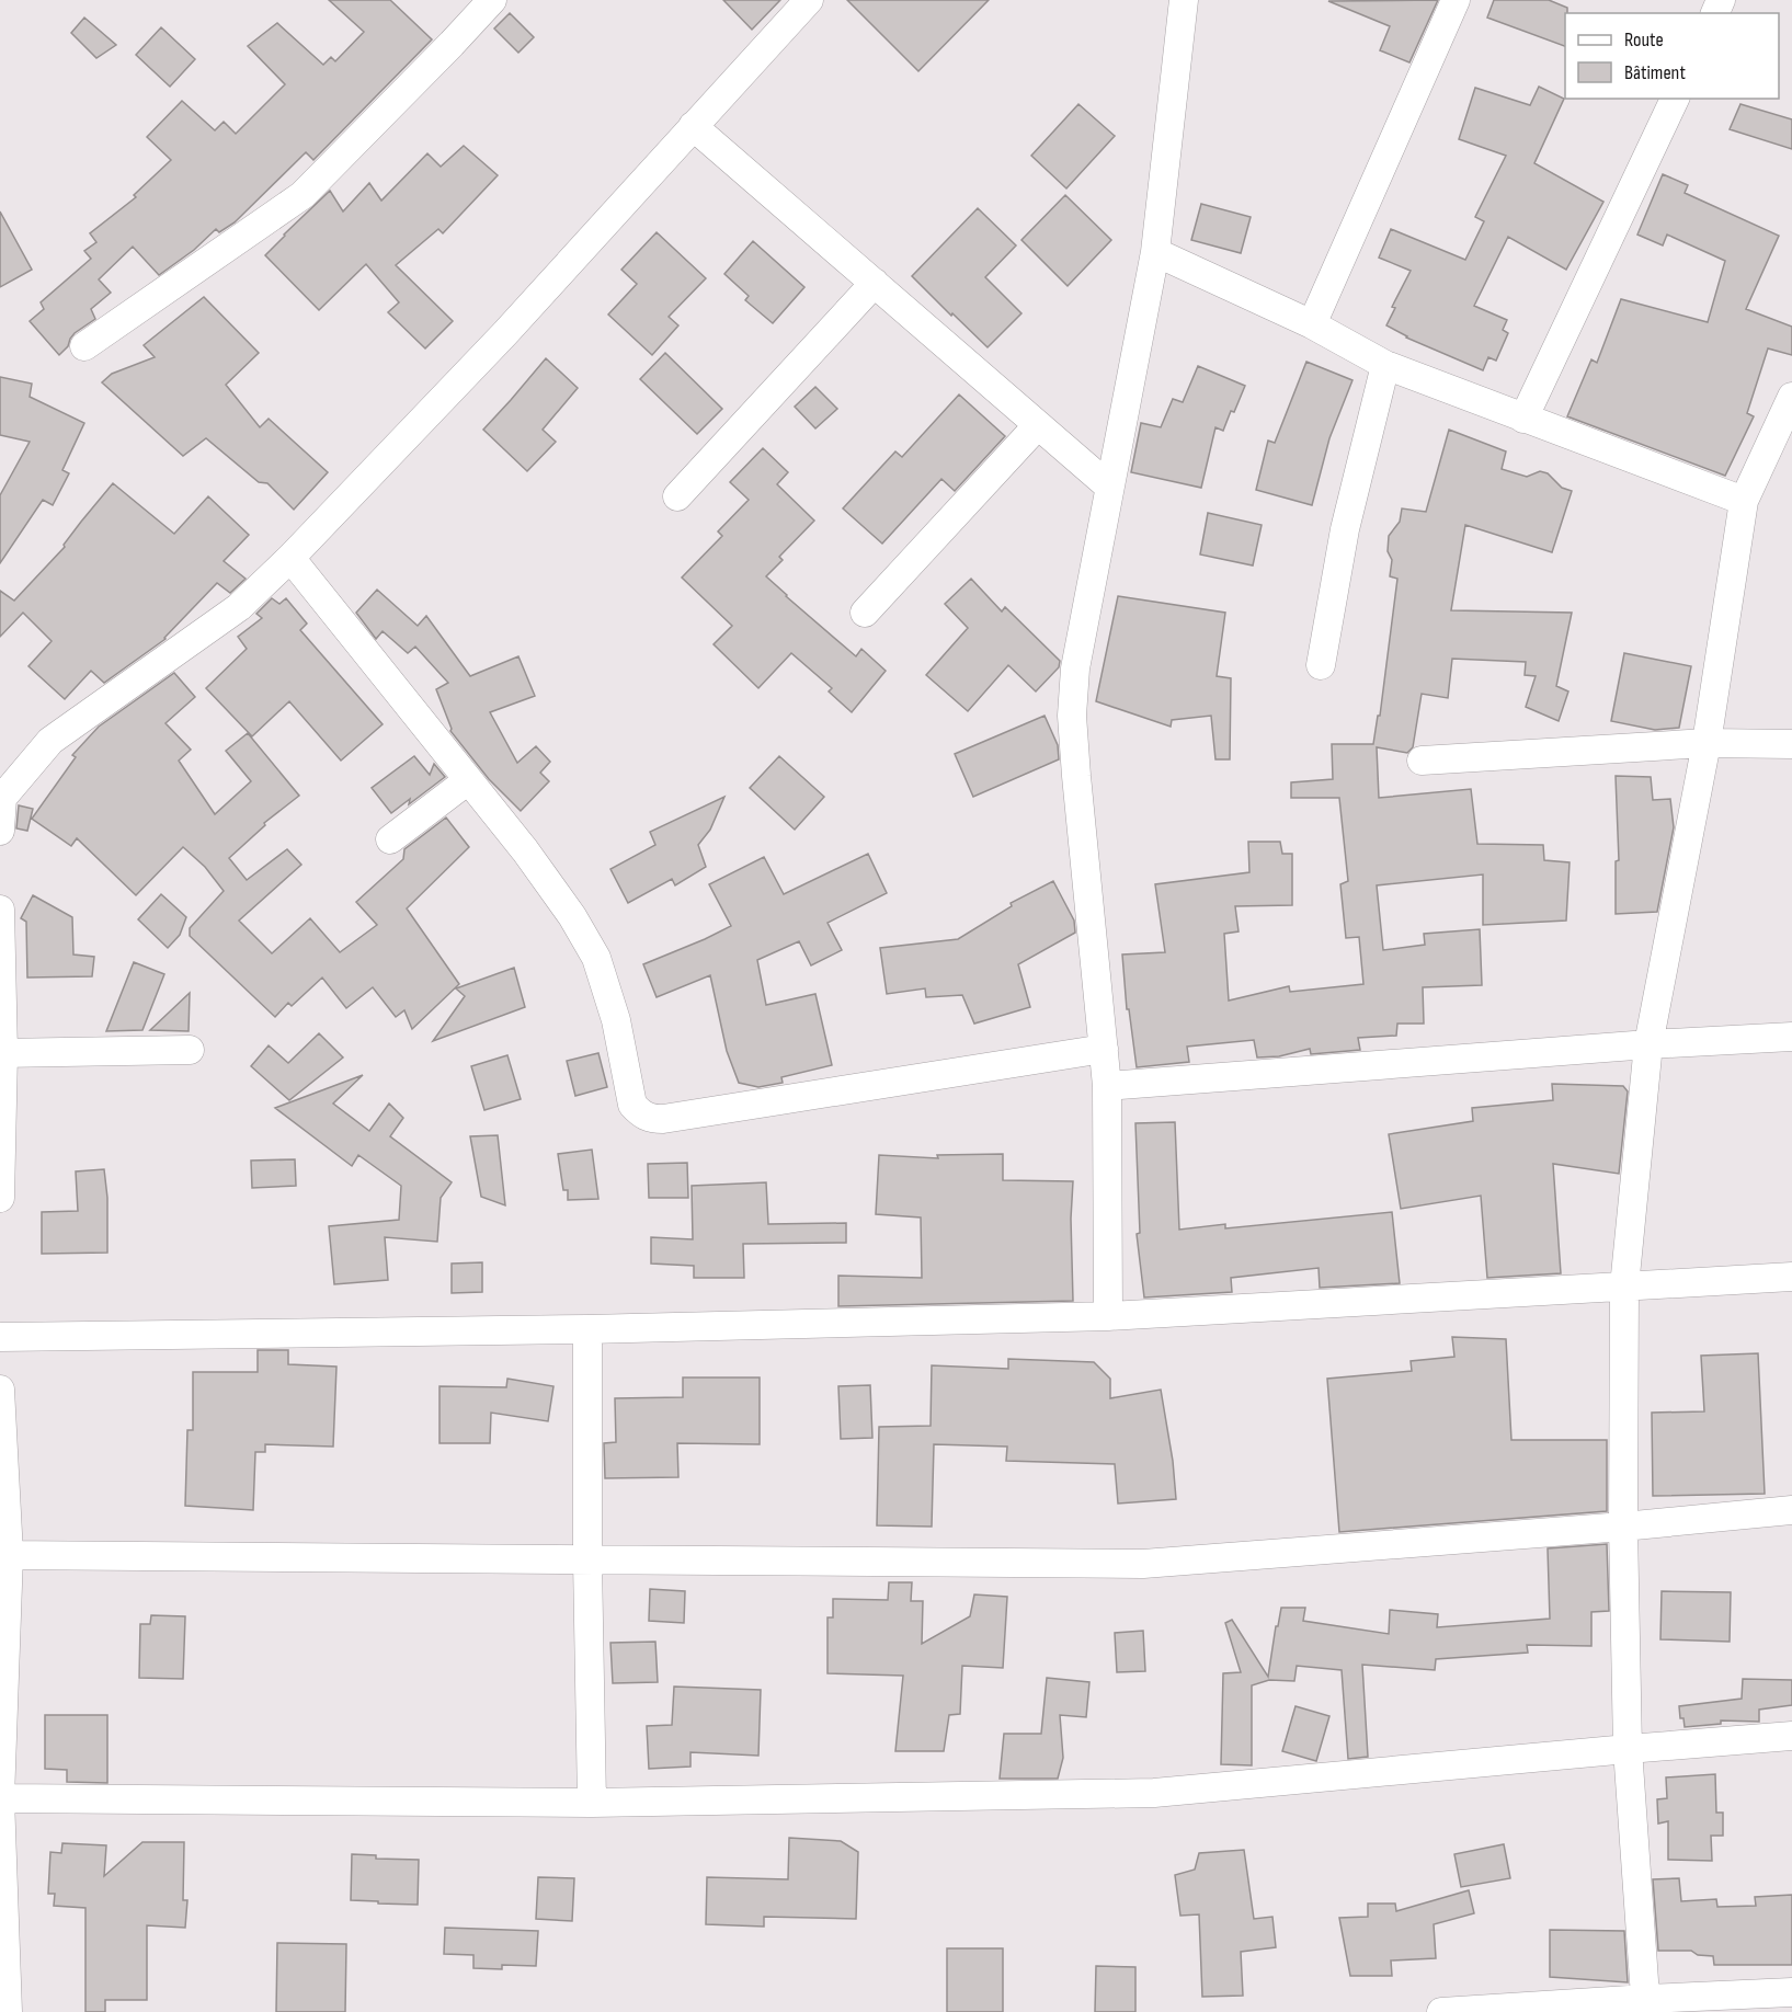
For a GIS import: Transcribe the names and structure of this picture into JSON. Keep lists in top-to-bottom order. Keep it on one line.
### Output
{"legend":["Route","Bâtiment"]}
